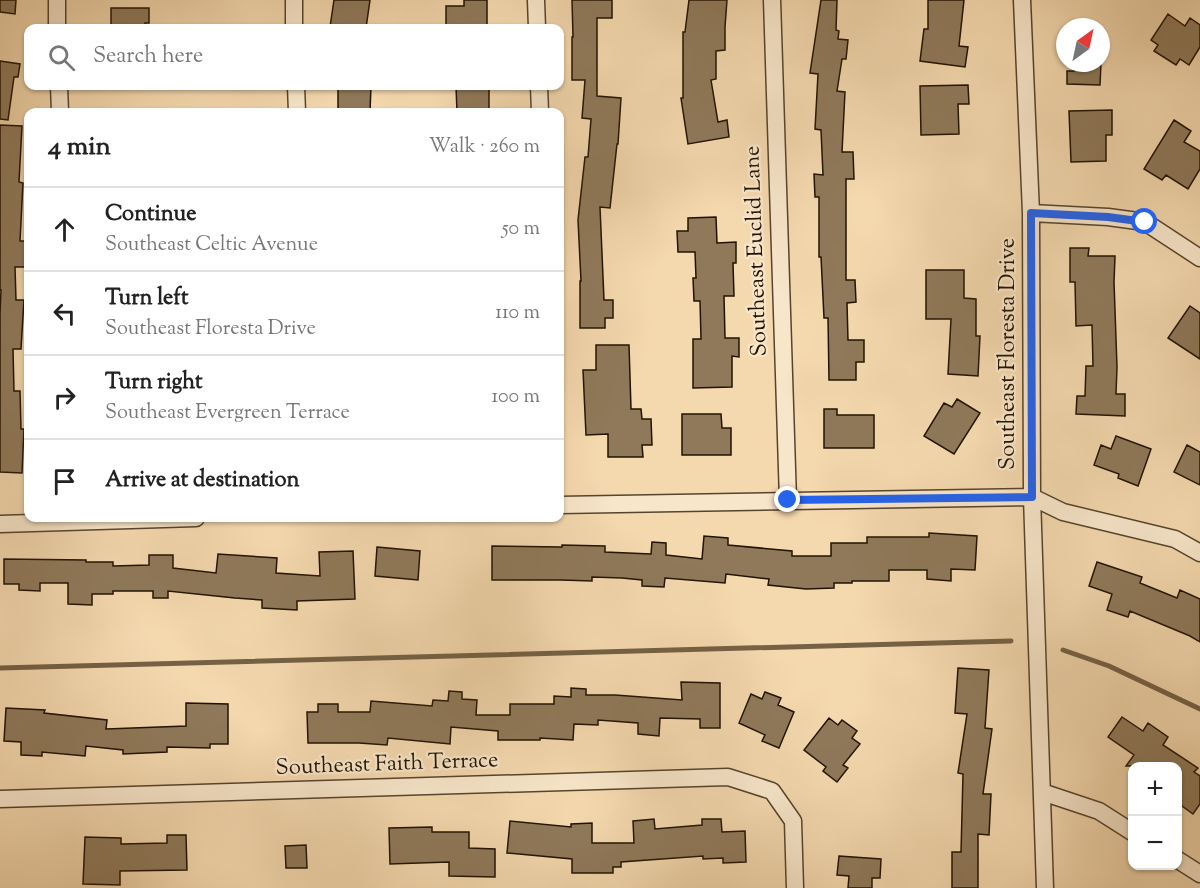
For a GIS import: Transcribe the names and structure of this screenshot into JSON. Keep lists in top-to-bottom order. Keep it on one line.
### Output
{"streets":{"street":["Southeast Euclid Lane","Southeast Floresta Drive","Southeast Faith Terrace"]},"north":"top right","page":{"search":"Search here","heading":["4 min","Walk · 260 m"],"list":[["Continue","Southeast Celtic Avenue","50 m"],["Turn left","Southeast Floresta Drive","110 m"],["Turn right","Southeast Evergreen Terrace","100 m"],"Arrive at destination"],"map_buttons":["+","−"]}}
